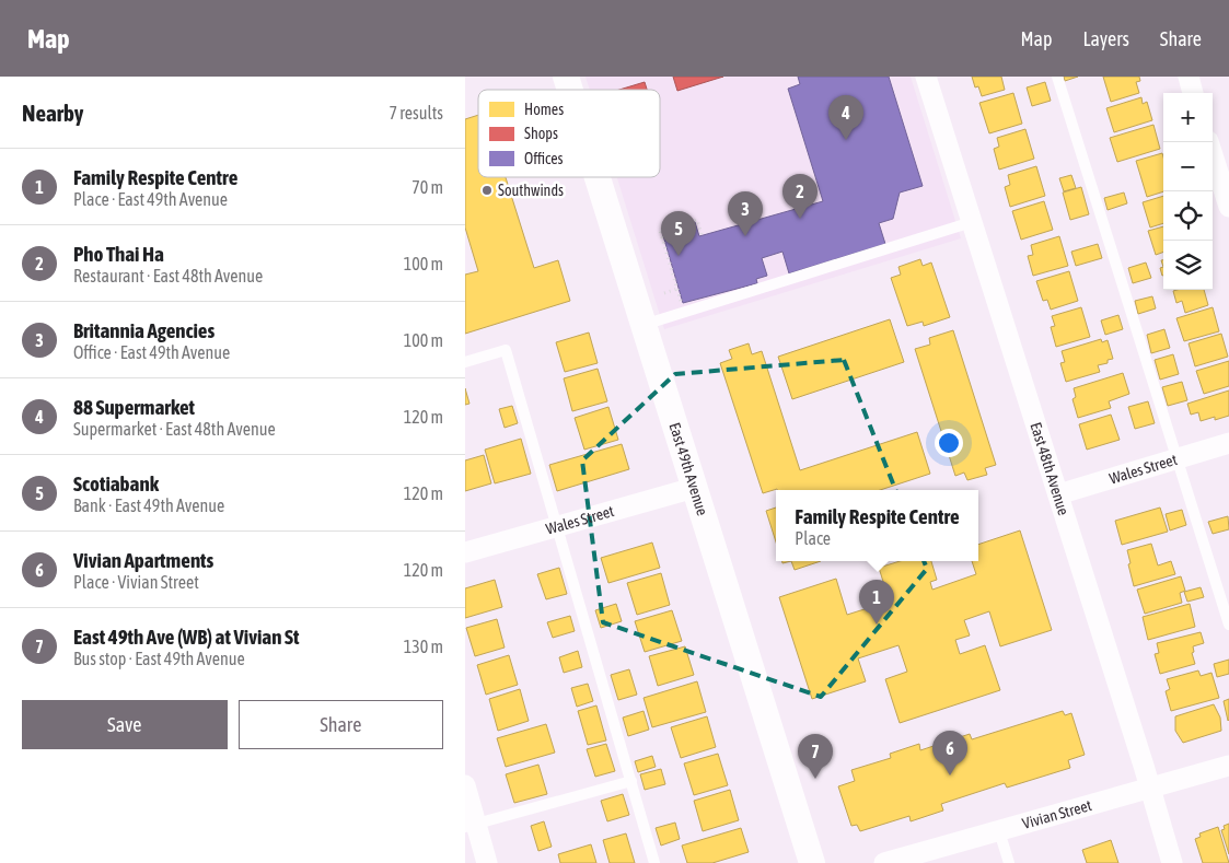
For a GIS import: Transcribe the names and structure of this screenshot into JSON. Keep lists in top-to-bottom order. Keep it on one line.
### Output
{"streets":{"street":["East 48th Avenue","Wales Street","East 49th Avenue","Vivian Street"]},"crossings":[["East 48th Avenue","Wales Street"],["East 48th Avenue","Vivian Street"],["Wales Street","East 49th Avenue"]],"places":["Southwinds"],"legend":["Homes","Shops","Offices"],"page":{"header":"Map","nav":["Map","Layers","Share"],"heading":["Nearby","7 results"],"map_buttons":["+","−"],"pins":["4","2","3","5","1","6","7"],"list":[{"mark":"1","name":"Family Respite Centre","note":"Place · East 49th Avenue","value":"70 m"},{"mark":"2","name":"Pho Thai Ha","note":"Restaurant · East 48th Avenue","value":"100 m"},{"mark":"3","name":"Britannia Agencies","note":"Office · East 49th Avenue","value":"100 m"},{"mark":"4","name":"88 Supermarket","note":"Supermarket · East 48th Avenue","value":"120 m"},{"mark":"5","name":"Scotiabank","note":"Bank · East 49th Avenue","value":"120 m"},{"mark":"6","name":"Vivian Apartments","note":"Place · Vivian Street","value":"120 m"},{"mark":"7","name":"East 49th Ave (WB) at Vivian St","note":"Bus stop · East 49th Avenue","value":"130 m"}],"popup":["Family Respite Centre","Place"],"buttons":["Save","Share"]}}
